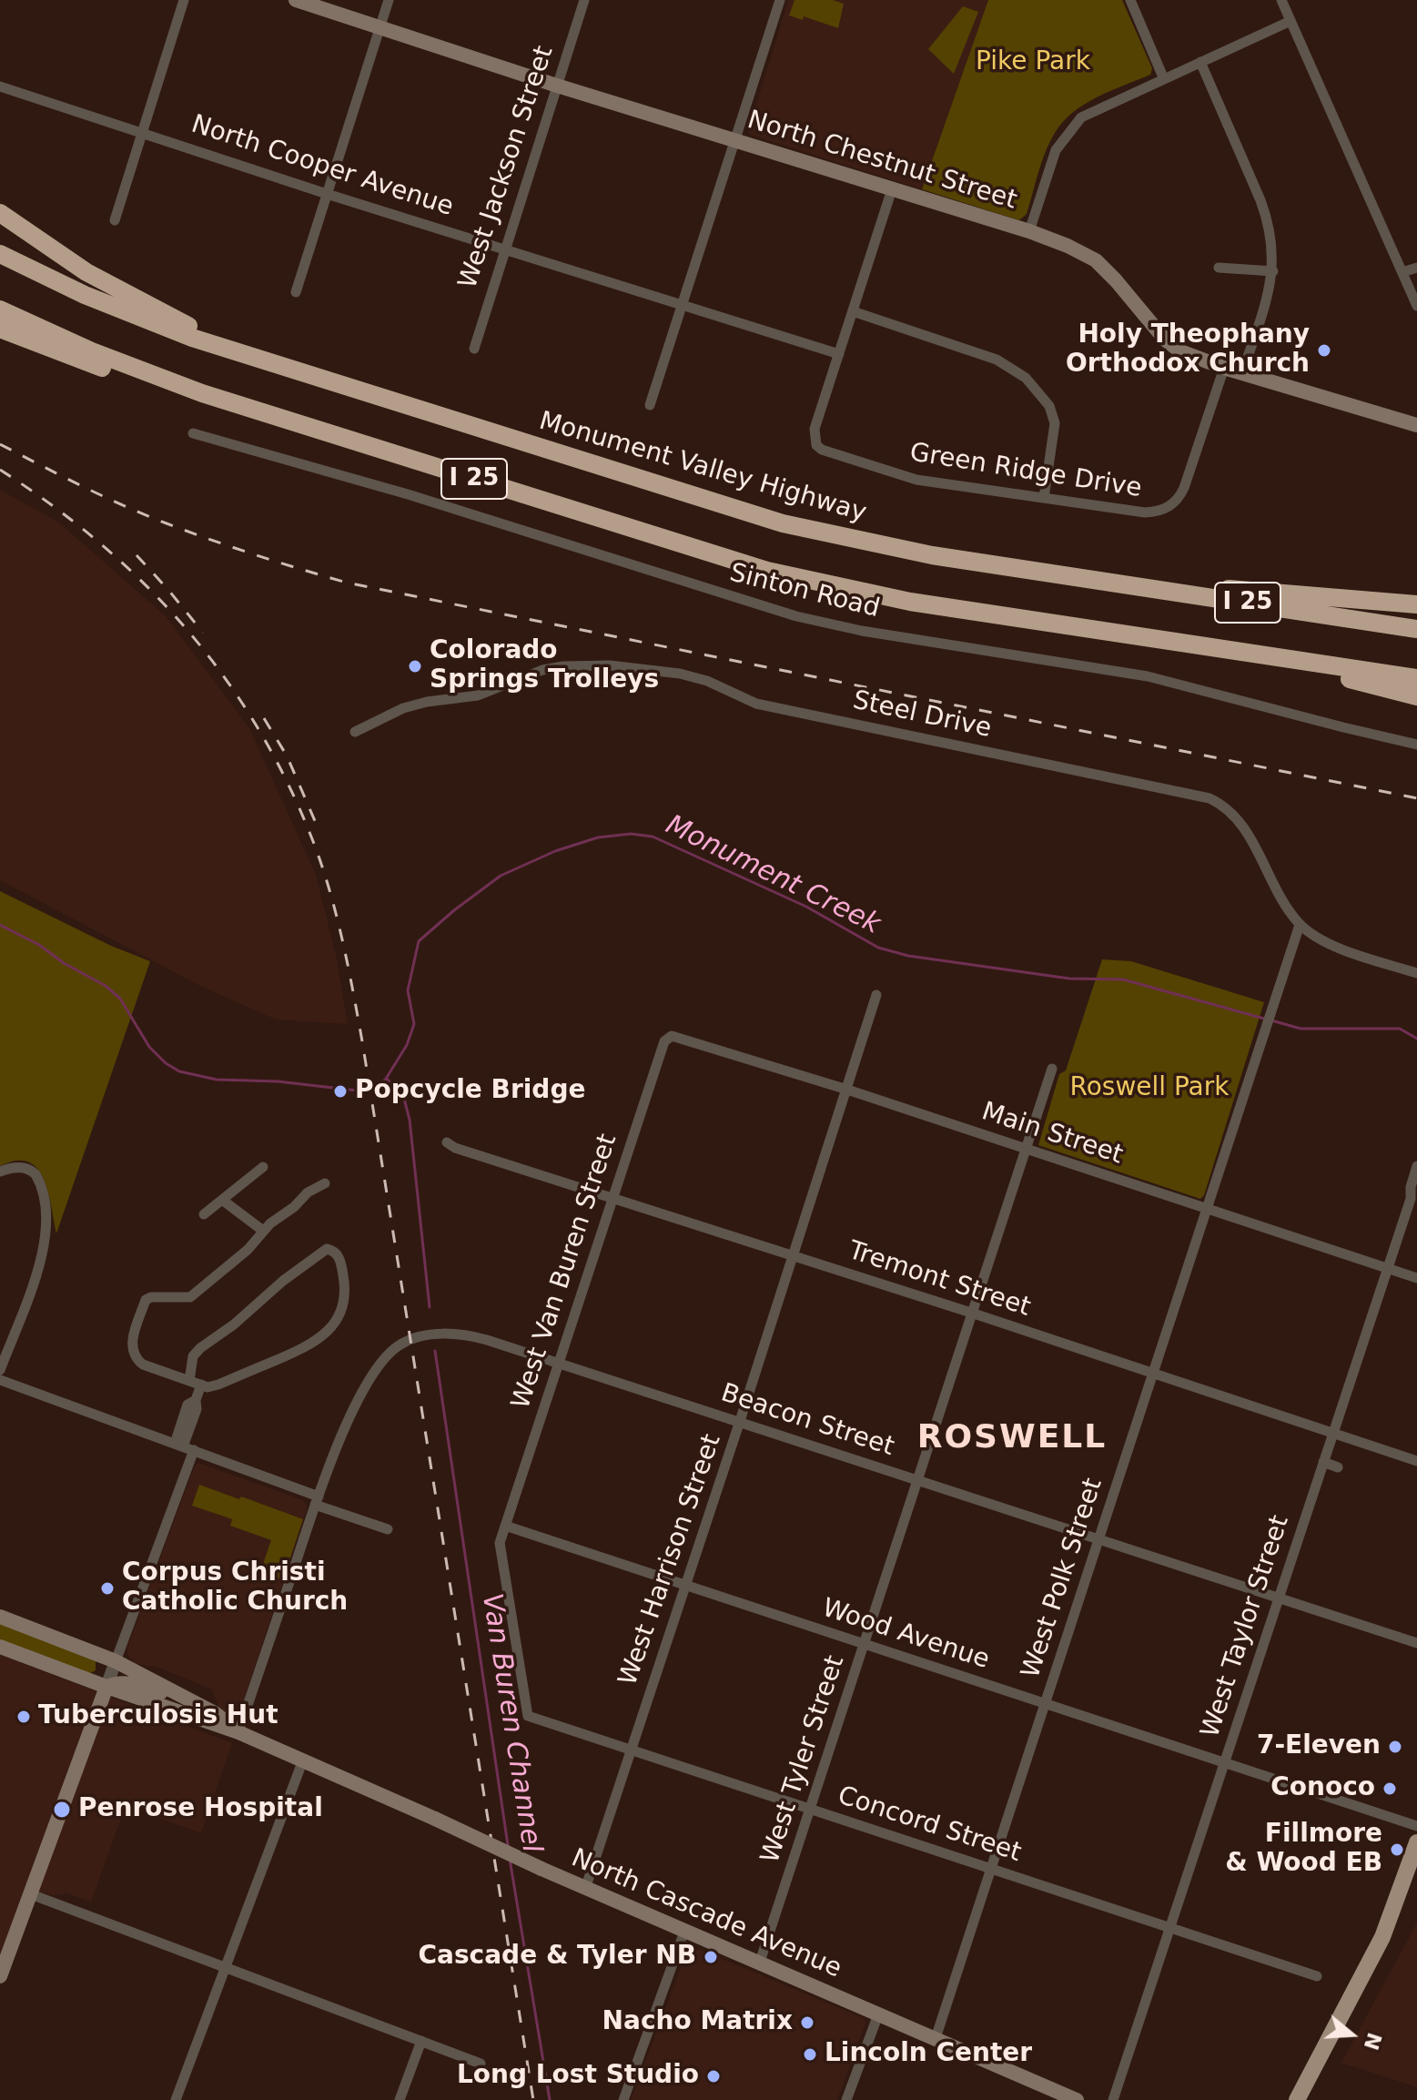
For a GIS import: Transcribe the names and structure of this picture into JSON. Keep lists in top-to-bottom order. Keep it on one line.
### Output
{"streets":{"highway":["Monument Valley Highway","I 25"],"main road":["North Chestnut Street","North Cascade Avenue"],"street":["North Cooper Avenue","West Jackson Street","Green Ridge Drive","Sinton Road","Steel Drive","Main Street","West Van Buren Street","Tremont Street","Beacon Street","West Harrison Street","West Polk Street","West Taylor Street","Wood Avenue","West Tyler Street","Concord Street"]},"crossings":[["North Chestnut Street","West Jackson Street"],["North Chestnut Street","Green Ridge Drive"],["North Cooper Avenue","West Jackson Street"],["North Cooper Avenue","Green Ridge Drive"],["Steel Drive","West Polk Street"],["Main Street","West Van Buren Street"],["Main Street","West Harrison Street"],["Main Street","West Polk Street"],["Main Street","West Taylor Street"],["Main Street","West Tyler Street"],["West Van Buren Street","Tremont Street"],["West Van Buren Street","Beacon Street"],["West Van Buren Street","Wood Avenue"],["West Van Buren Street","Concord Street"],["Tremont Street","West Harrison Street"],["Tremont Street","West Polk Street"],["Tremont Street","West Taylor Street"],["Tremont Street","West Tyler Street"],["Beacon Street","West Harrison Street"],["Beacon Street","West Polk Street"],["Beacon Street","West Taylor Street"],["Beacon Street","West Tyler Street"],["West Harrison Street","Wood Avenue"],["West Harrison Street","Concord Street"],["West Harrison Street","North Cascade Avenue"],["West Polk Street","Wood Avenue"],["West Polk Street","Concord Street"],["West Polk Street","North Cascade Avenue"],["West Taylor Street","Wood Avenue"],["West Taylor Street","Concord Street"],["Wood Avenue","West Tyler Street"],["West Tyler Street","Concord Street"],["West Tyler Street","North Cascade Avenue"]],"districts":["ROSWELL"],"water":["Monument Creek","Van Buren Channel"],"parks":["Pike Park","Roswell Park"],"places":["Holy Theophany Orthodox Church","Colorado Springs Trolleys","Popcycle Bridge","Corpus Christi Catholic Church","Tuberculosis Hut","7-Eleven","Conoco","Penrose Hospital","Fillmore & Wood EB","Cascade & Tyler NB","Nacho Matrix","Lincoln Center","Long Lost Studio"],"north":"right"}
